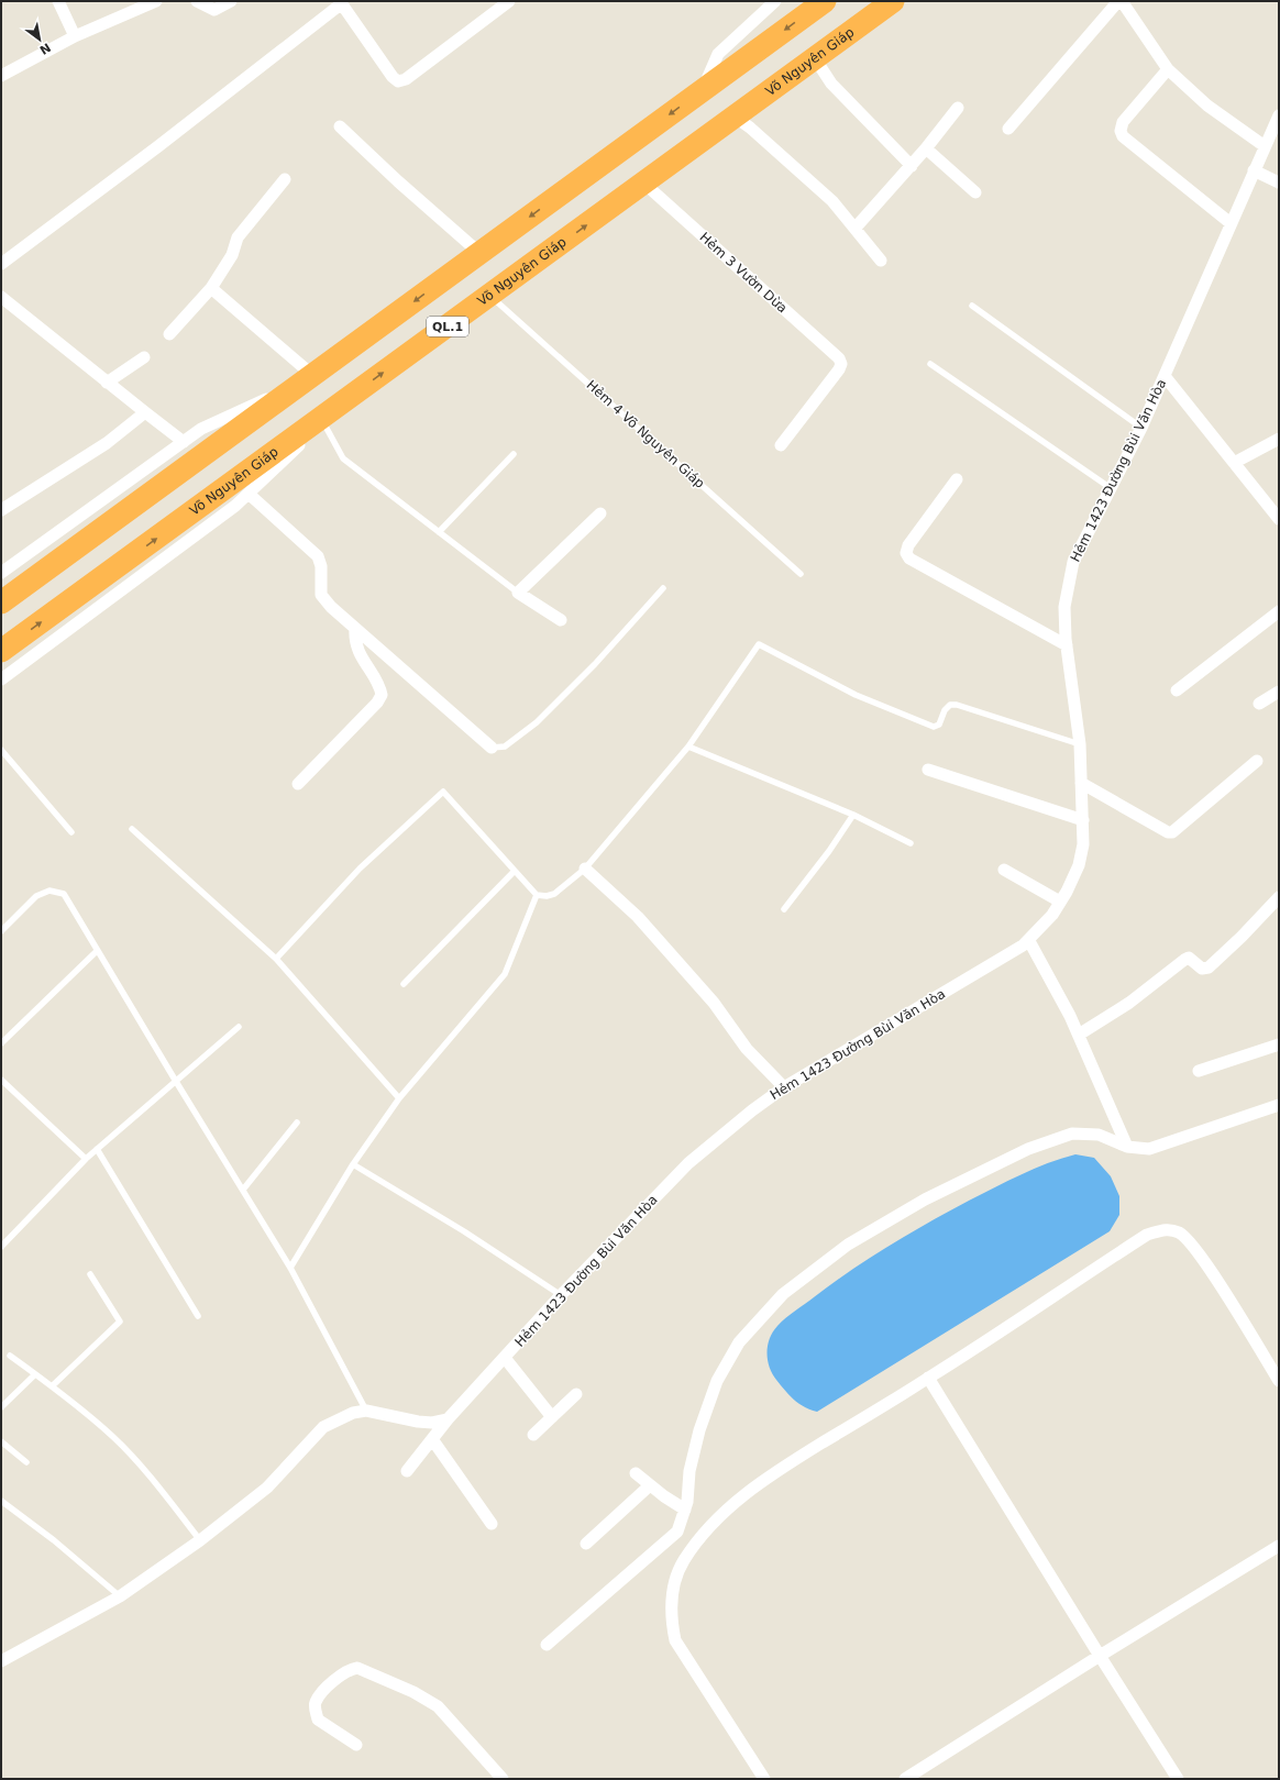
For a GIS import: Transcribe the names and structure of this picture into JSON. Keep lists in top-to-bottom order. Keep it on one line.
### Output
{"streets":{"highway":["Võ Nguyên Giáp","QL.1"],"street":["Hẻm 3 Vườn Dừa","Hẻm 1423 Đường Bùi Văn Hòa"],"lane":["Hẻm 4 Võ Nguyên Giáp"]},"crossings":[["Võ Nguyên Giáp","Hẻm 3 Vườn Dừa"],["Võ Nguyên Giáp","Hẻm 4 Võ Nguyên Giáp"]],"north":"bottom right"}
